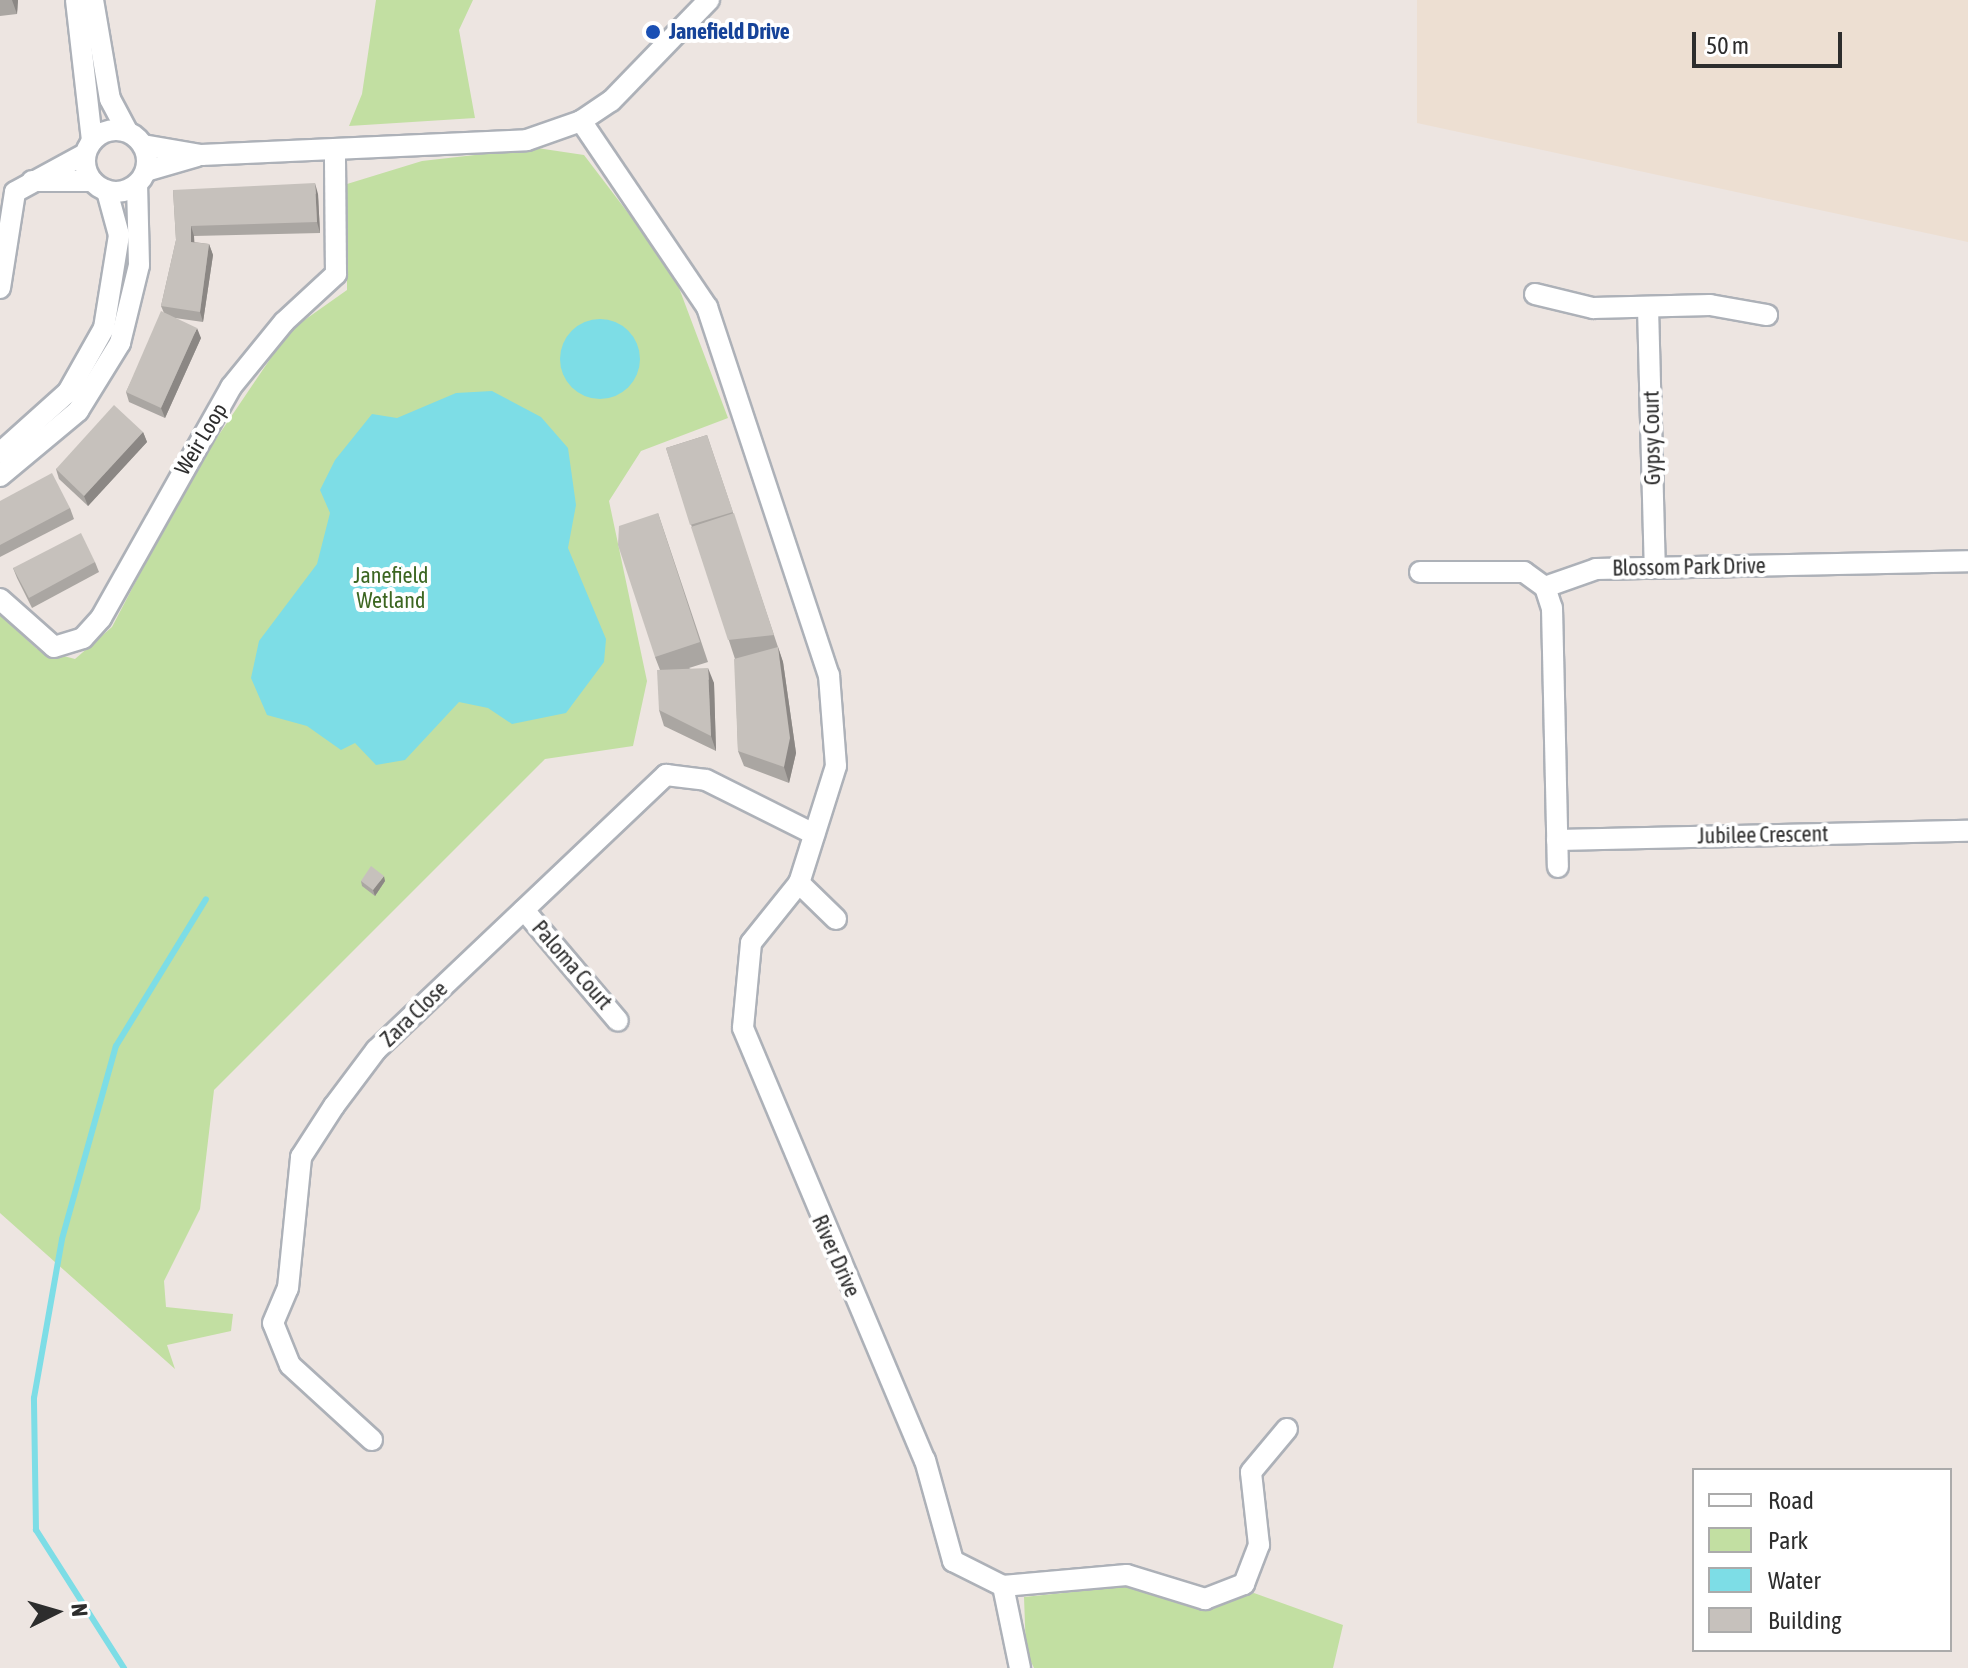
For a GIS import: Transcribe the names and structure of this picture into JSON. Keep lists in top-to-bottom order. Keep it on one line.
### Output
{"streets":{"street":["Gypsy Court","Weir Loop","Blossom Park Drive","Jubilee Crescent","Paloma Court","Zara Close","River Drive"]},"crossings":[["Gypsy Court","Blossom Park Drive"],["Paloma Court","Zara Close"]],"parks":["Janefield Wetland"],"places":["Janefield Drive"],"legend":["Road","Park","Water","Building"],"scale_bar":"50 m","north":"right"}
